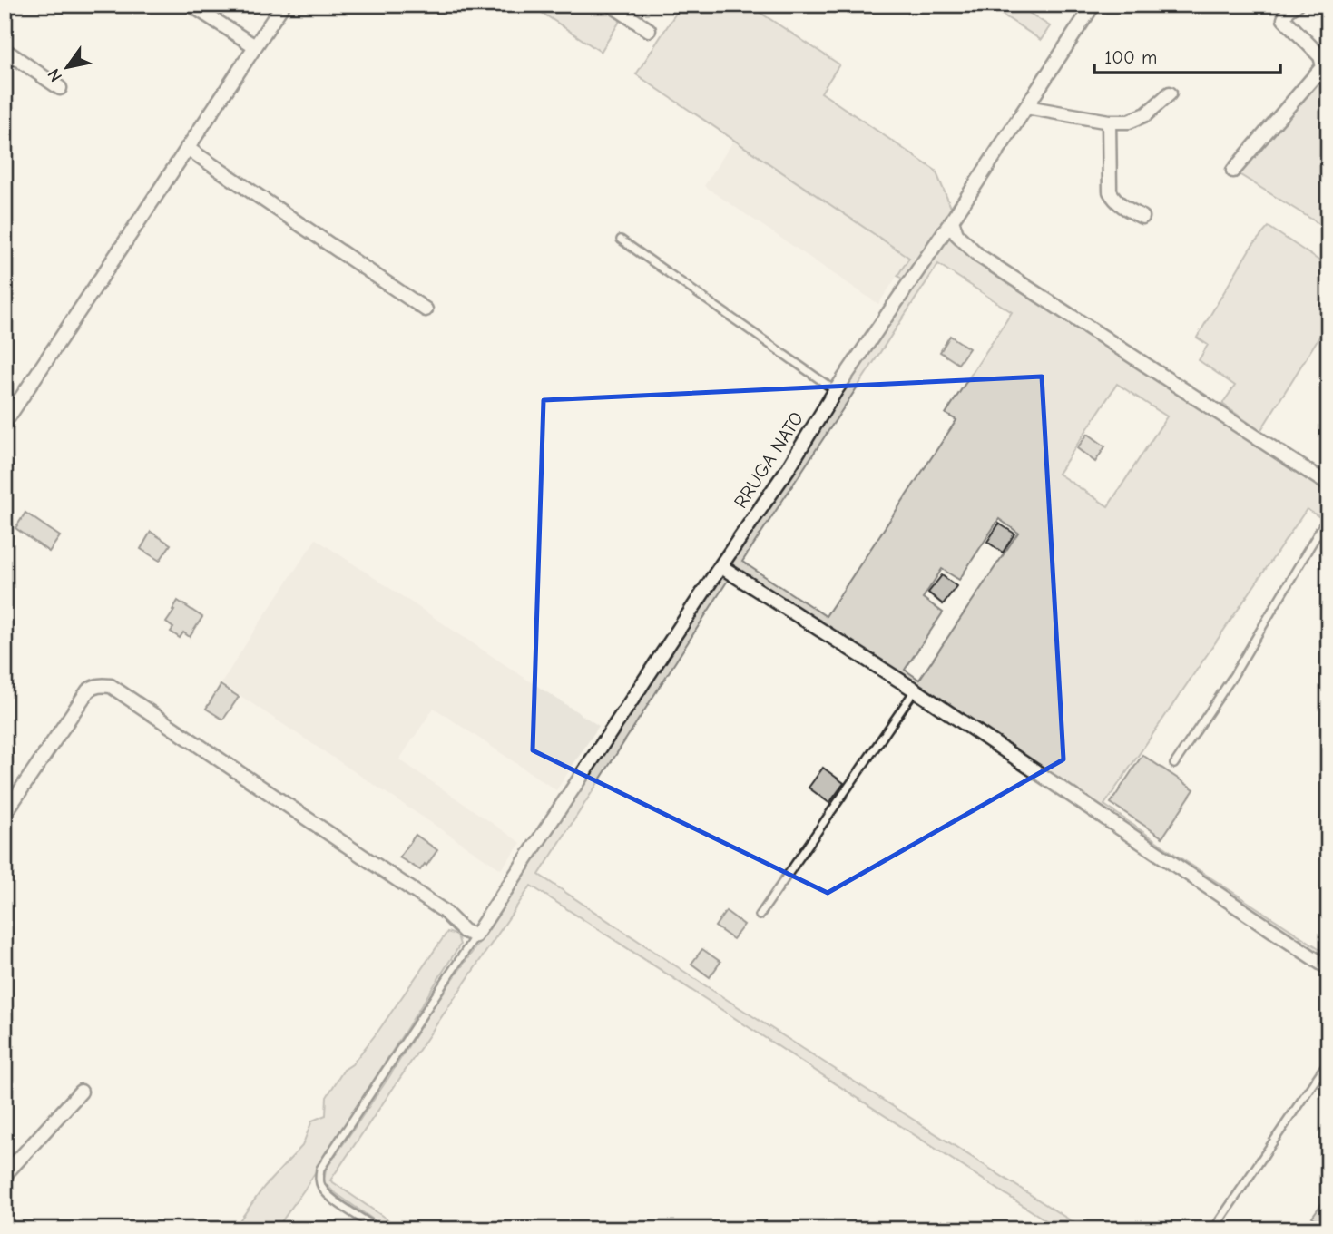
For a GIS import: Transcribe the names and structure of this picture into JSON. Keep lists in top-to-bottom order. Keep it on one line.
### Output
{"streets":{"street":["RRUGA NATO"]},"scale_bar":"100 m","north":"bottom left"}
